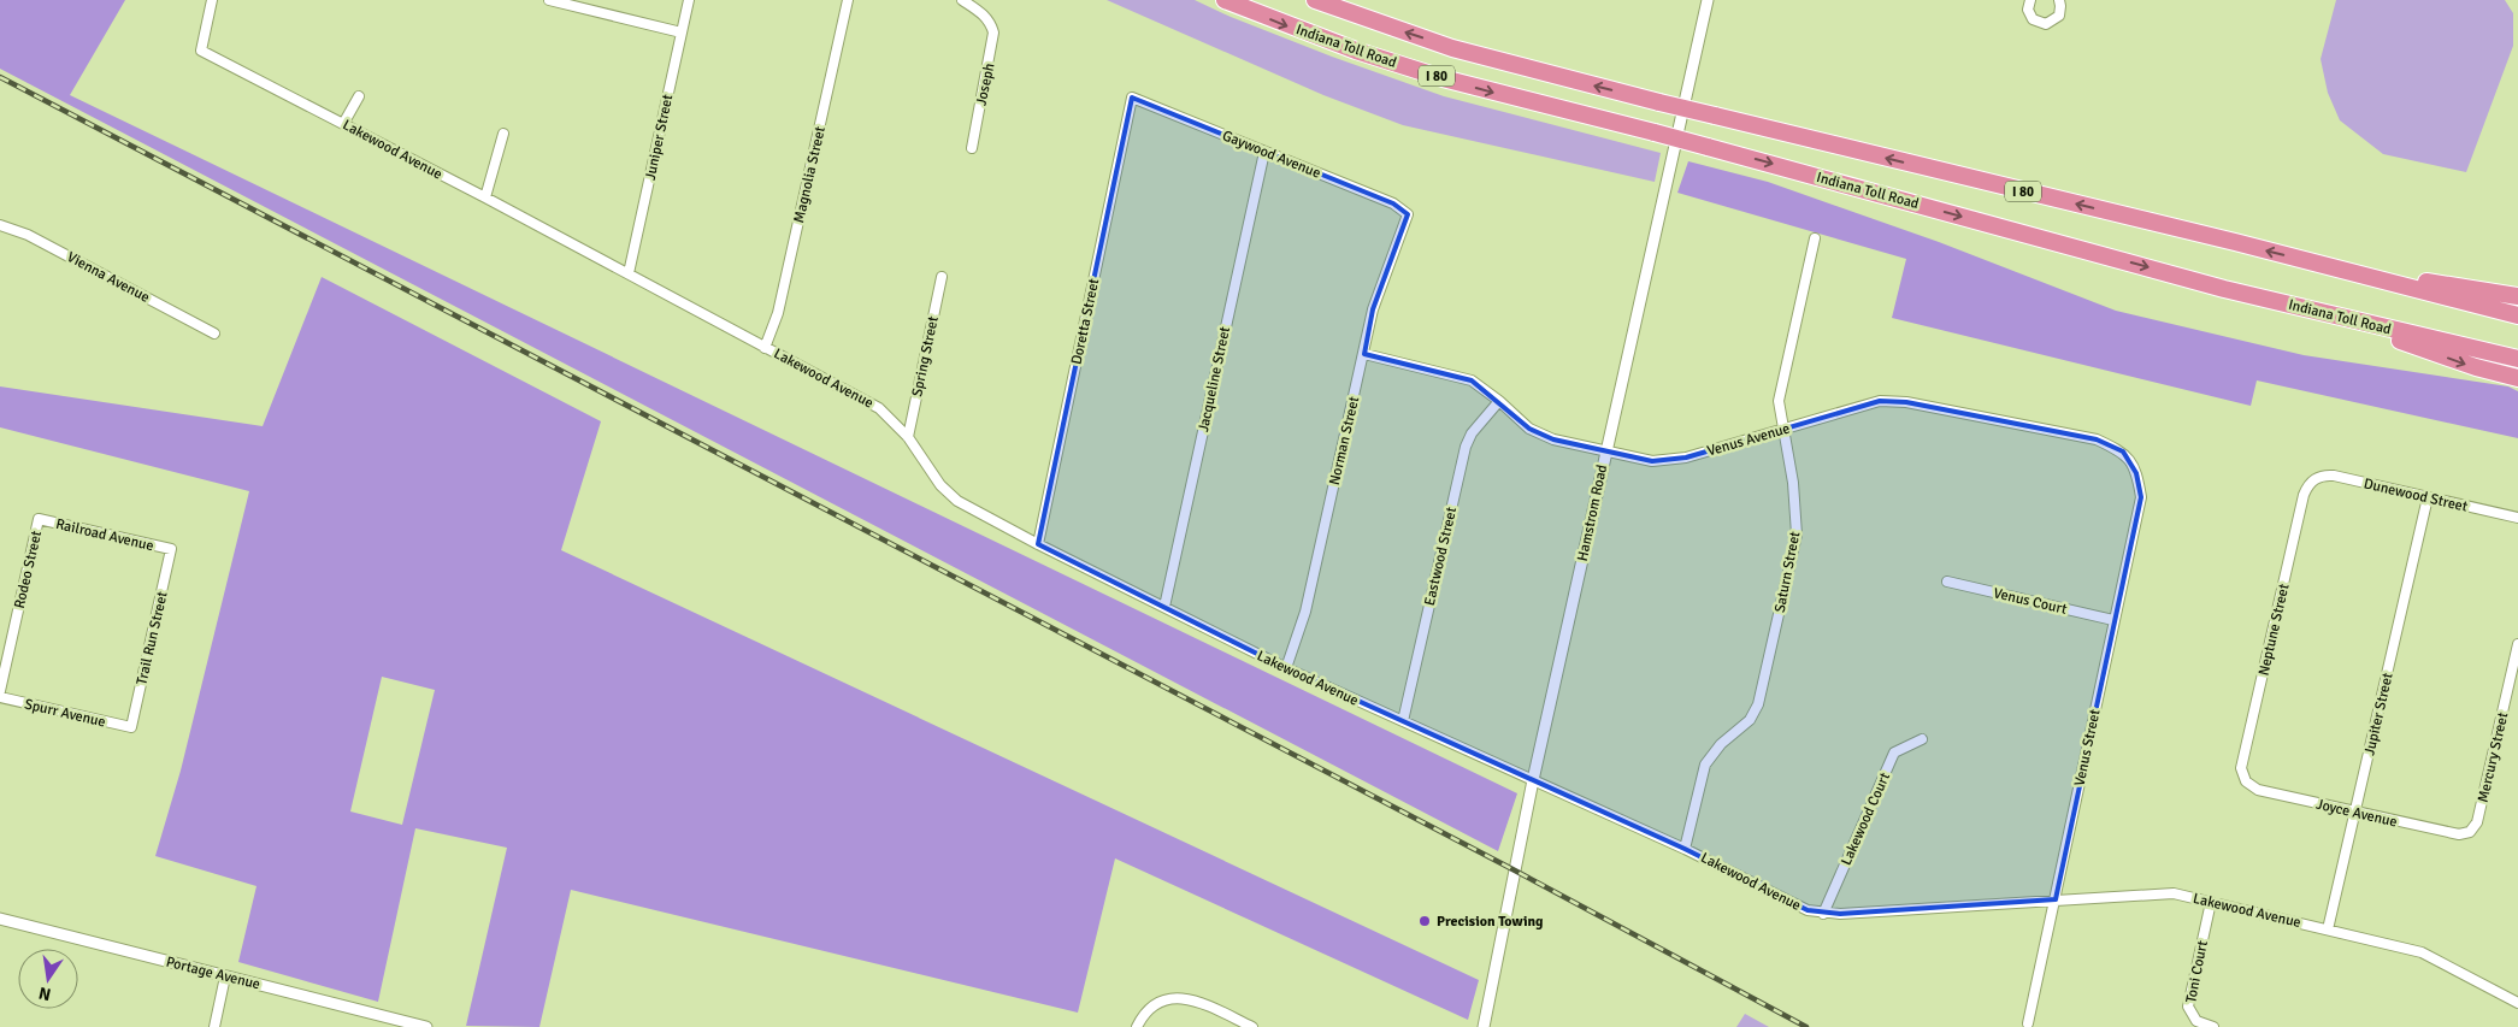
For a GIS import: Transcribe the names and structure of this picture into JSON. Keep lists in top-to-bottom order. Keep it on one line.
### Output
{"streets":{"highway":["Indiana Toll Road","I 80"],"street":["Joseph","Juniper Street","Lakewood Avenue","Gaywood Avenue","Magnolia Street","Vienna Avenue","Doretta Street","Spring Street","Jacqueline Street","Venus Avenue","Norman Street","Dunewood Street","Hamstrom Road","Railroad Avenue","Eastwood Street","Rodeo Street","Saturn Street","Venus Court","Neptune Street","Trail Run Street","Spurr Avenue","Jupiter Street","Venus Street","Mercury Street","Joyce Avenue","Lakewood Court","Toni Court","Portage Avenue"]},"crossings":[["Juniper Street","Lakewood Avenue"],["Lakewood Avenue","Magnolia Street"],["Lakewood Avenue","Doretta Street"],["Lakewood Avenue","Spring Street"],["Lakewood Avenue","Jacqueline Street"],["Lakewood Avenue","Norman Street"],["Lakewood Avenue","Hamstrom Road"],["Lakewood Avenue","Eastwood Street"],["Lakewood Avenue","Saturn Street"],["Lakewood Avenue","Jupiter Street"],["Lakewood Avenue","Venus Street"],["Lakewood Avenue","Lakewood Court"],["Lakewood Avenue","Toni Court"],["Gaywood Avenue","Doretta Street"],["Gaywood Avenue","Jacqueline Street"],["Gaywood Avenue","Norman Street"],["Venus Avenue","Norman Street"],["Venus Avenue","Hamstrom Road"],["Venus Avenue","Eastwood Street"],["Venus Avenue","Saturn Street"],["Venus Avenue","Venus Street"],["Dunewood Street","Neptune Street"],["Dunewood Street","Jupiter Street"],["Railroad Avenue","Rodeo Street"],["Railroad Avenue","Trail Run Street"],["Venus Court","Venus Street"],["Neptune Street","Joyce Avenue"],["Trail Run Street","Spurr Avenue"],["Jupiter Street","Joyce Avenue"],["Mercury Street","Joyce Avenue"]],"places":["Precision Towing"],"north":"bottom"}
